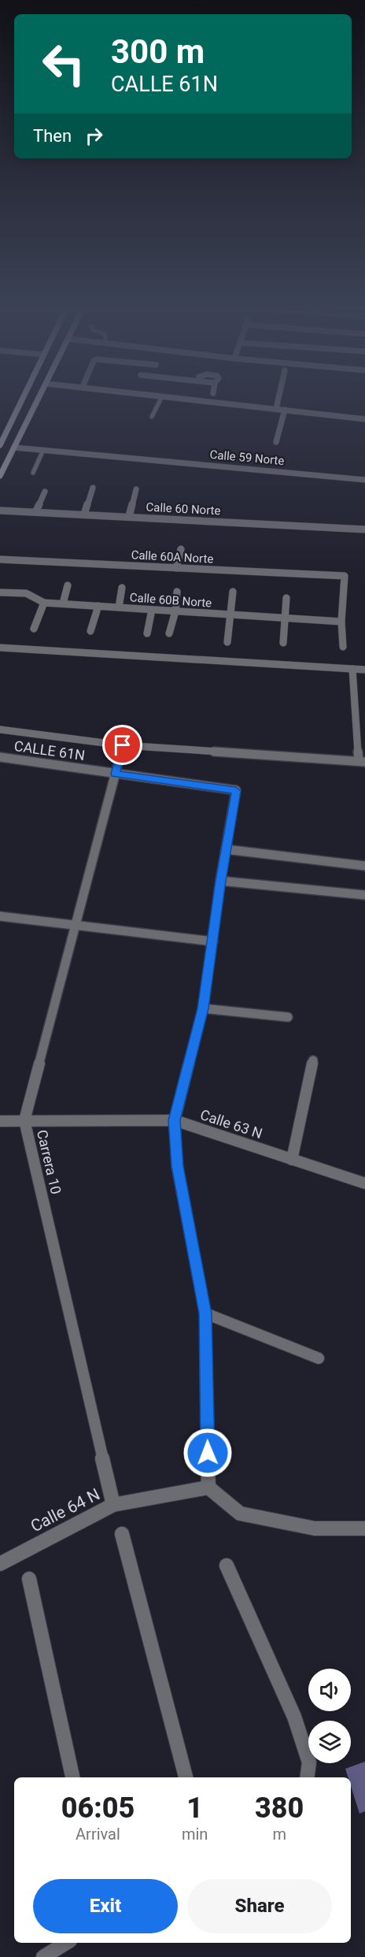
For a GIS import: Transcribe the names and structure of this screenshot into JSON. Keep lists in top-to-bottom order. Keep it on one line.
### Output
{"streets":{"street":["Calle 59 Norte","Calle 60 Norte","Calle 60A Norte","Calle 60B Norte","CALLE 61N","Calle 63 N","Carrera 10","Calle 64 N"]},"crossings":[["Calle 60A Norte","Calle 60B Norte"],["CALLE 61N","Carrera 10"],["Calle 63 N","Carrera 10"],["Carrera 10","Calle 64 N"]],"page":{"turn":["300 m","CALLE 61N"],"then":"Then","eta":["06:05","Arrival","1","min","380","m"],"buttons":["Exit","Share"]}}
